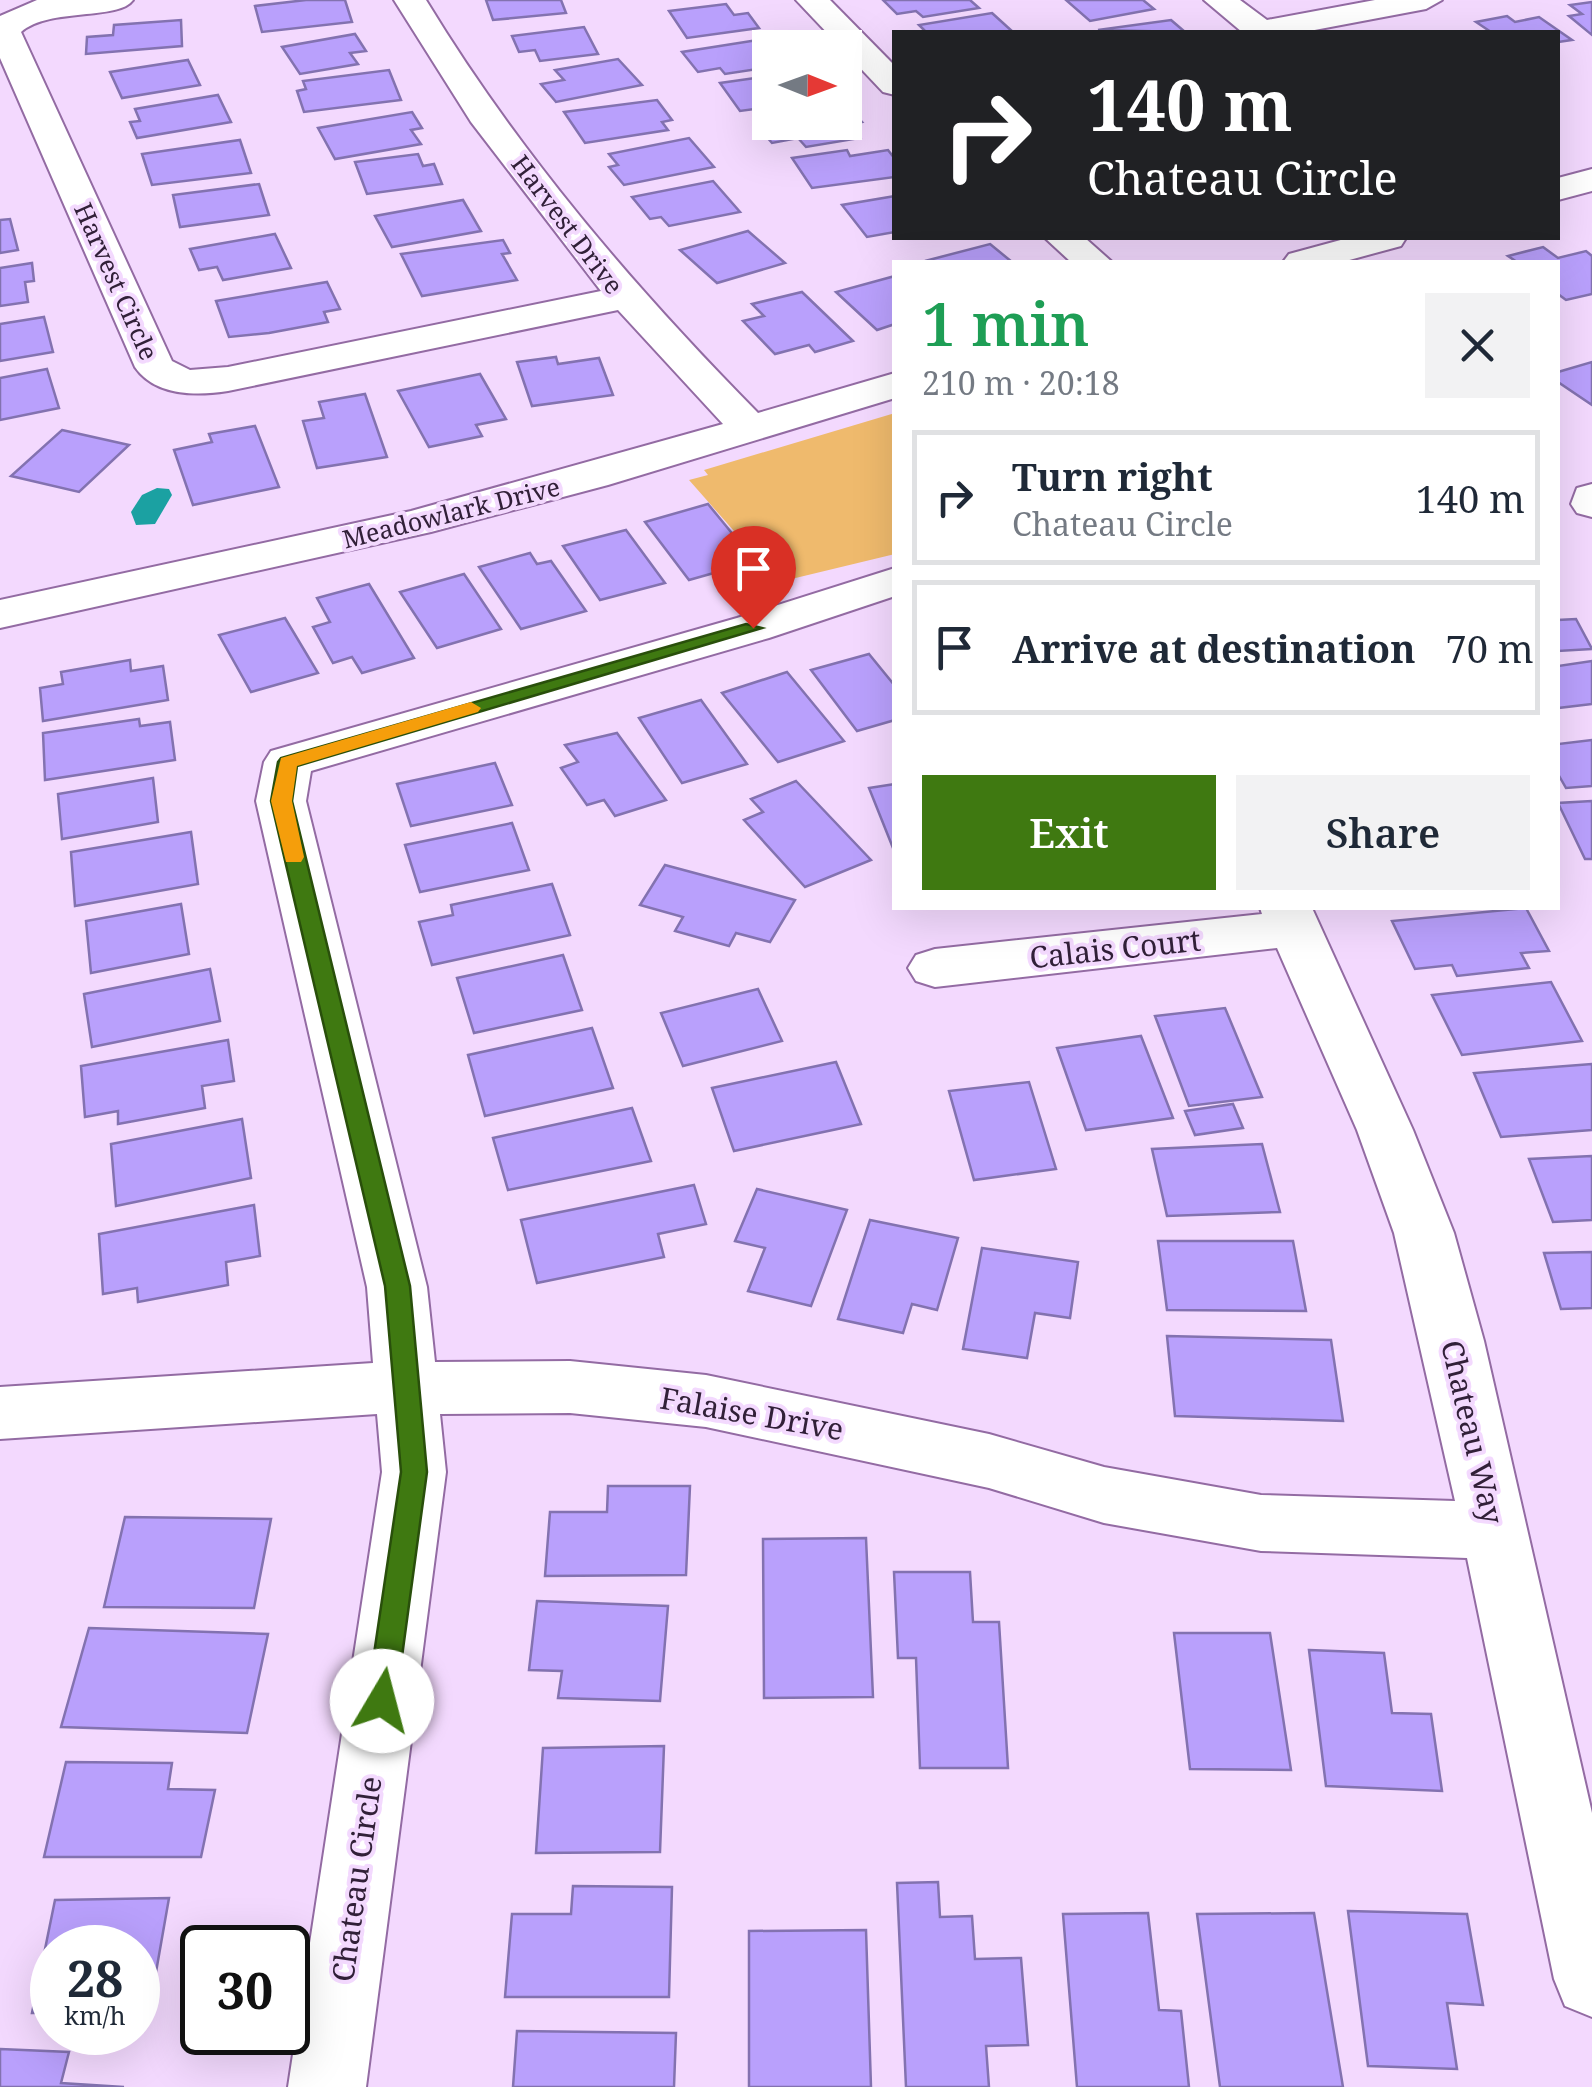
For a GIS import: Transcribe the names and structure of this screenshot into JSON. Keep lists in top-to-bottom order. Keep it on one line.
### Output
{"streets":{"street":["Harvest Drive","Harvest Circle","Meadowlark Drive","Calais Court","Falaise Drive","Chateau Way","Chateau Circle"]},"crossings":[["Harvest Drive","Harvest Circle"],["Harvest Drive","Meadowlark Drive"],["Calais Court","Chateau Way"],["Falaise Drive","Chateau Way"],["Falaise Drive","Chateau Circle"]],"north":"right","page":{"turn":["140 m","Chateau Circle"],"heading":["1 min","210 m · 20:18"],"list":[{"name":"Turn right","note":"Chateau Circle","value":"140 m"},{"name":"Arrive at destination","value":"70 m"}],"buttons":["Exit","Share"],"speed":"28 km/h","limit":"30"}}
